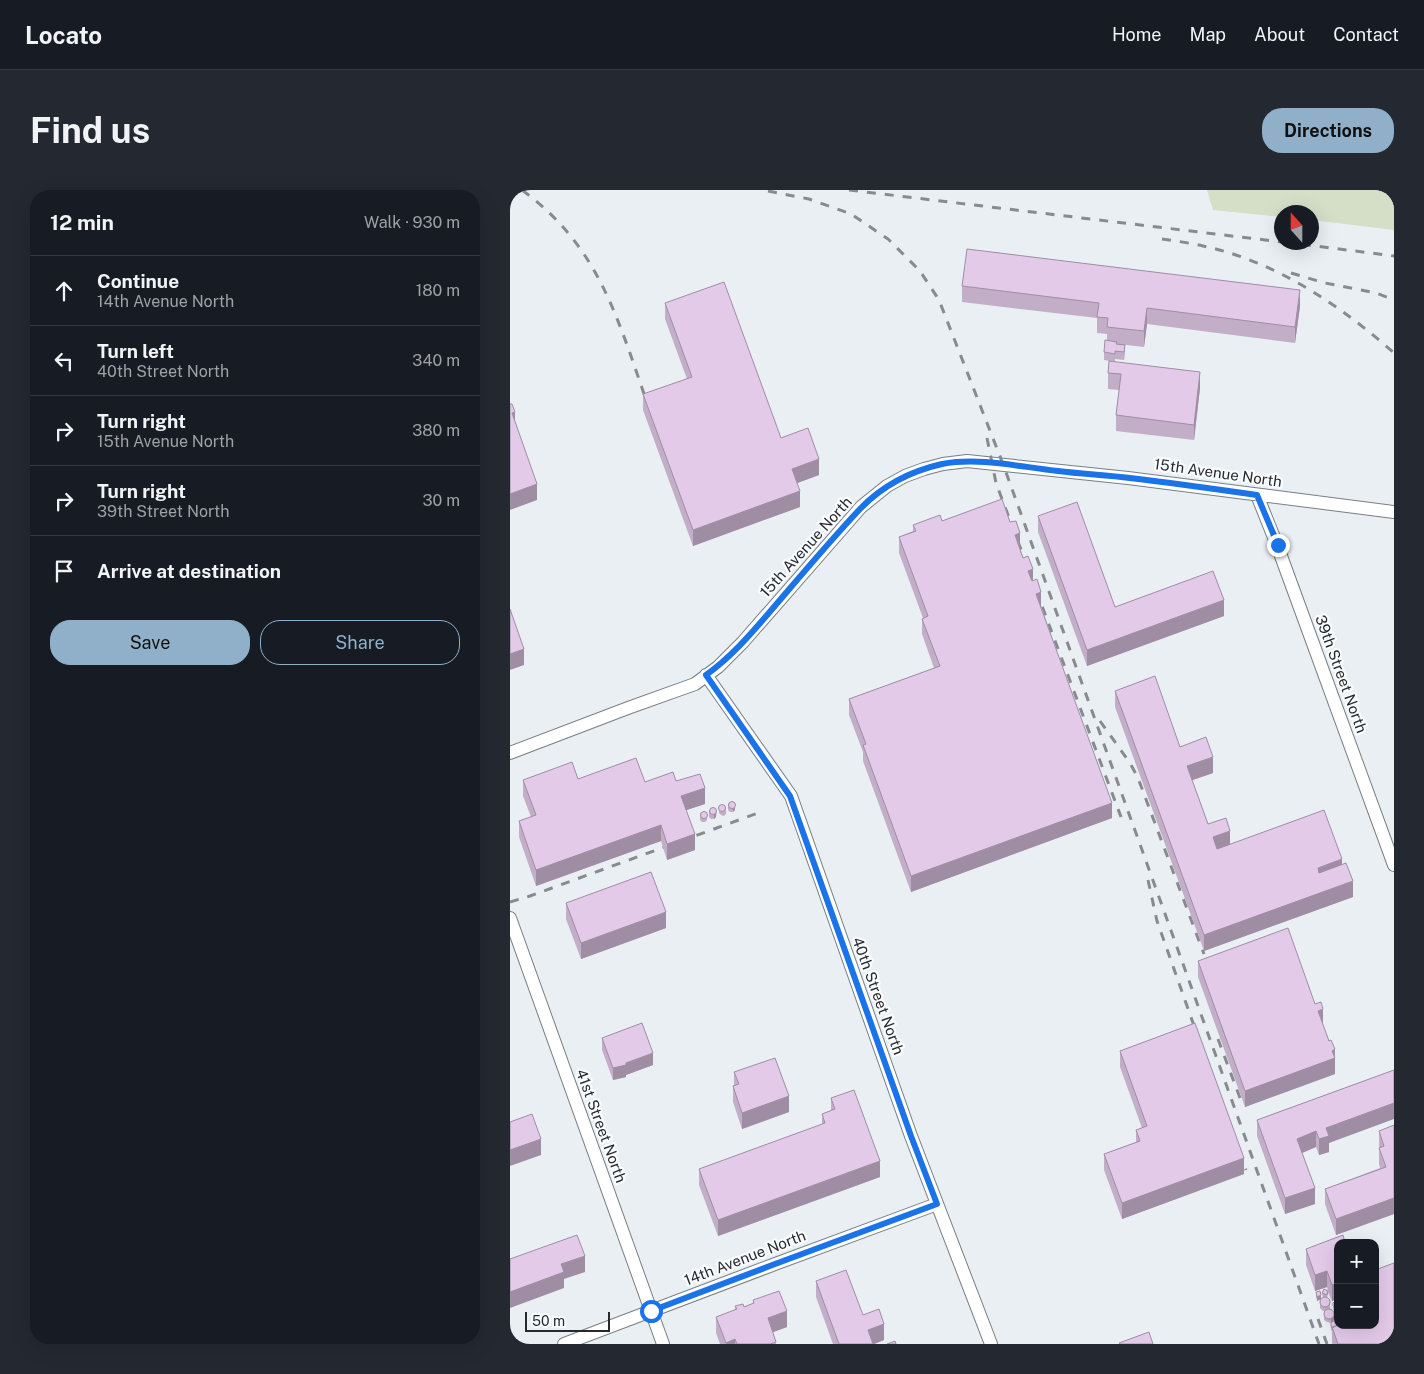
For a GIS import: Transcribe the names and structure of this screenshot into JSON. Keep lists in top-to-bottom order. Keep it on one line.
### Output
{"streets":{"street":["15th Avenue North","39th Street North","40th Street North","41st Street North","14th Avenue North"]},"crossings":[["15th Avenue North","39th Street North"],["15th Avenue North","40th Street North"],["40th Street North","14th Avenue North"],["41st Street North","14th Avenue North"]],"scale_bar":"50 m","north":"top","page":{"header":"Locato","nav":["Home","Map","About","Contact"],"buttons":["Directions",["Save","Share"]],"title":"Find us","heading":["12 min","Walk · 930 m"],"list":[["Continue","14th Avenue North","180 m"],["Turn left","40th Street North","340 m"],["Turn right","15th Avenue North","380 m"],["Turn right","39th Street North","30 m"],"Arrive at destination"],"map_buttons":["+","−"],"scale":"50 m"}}
